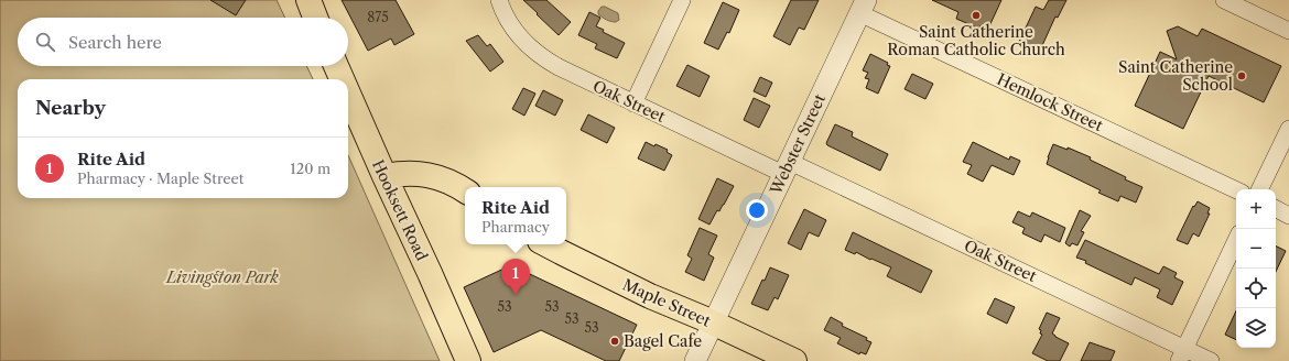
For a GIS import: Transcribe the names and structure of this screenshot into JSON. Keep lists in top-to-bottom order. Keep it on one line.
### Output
{"streets":{"main road":["Hooksett Road","Maple Street"],"street":["Oak Street","Hemlock Street","Webster Street"]},"crossings":[["Oak Street","Webster Street"],["Hemlock Street","Webster Street"],["Webster Street","Maple Street"]],"parks":["Livingston Park"],"places":["Saint Catherine Roman Catholic Church","Saint Catherine School","Bagel Cafe"],"house_numbers":["875","53","53","53","53"],"page":{"search":"Search here","heading":"Nearby","list":[{"mark":"1","name":"Rite Aid","note":"Pharmacy · Maple Street","value":"120 m"}],"popup":["Rite Aid","Pharmacy"],"map_buttons":["+","−"],"pins":"1"}}
